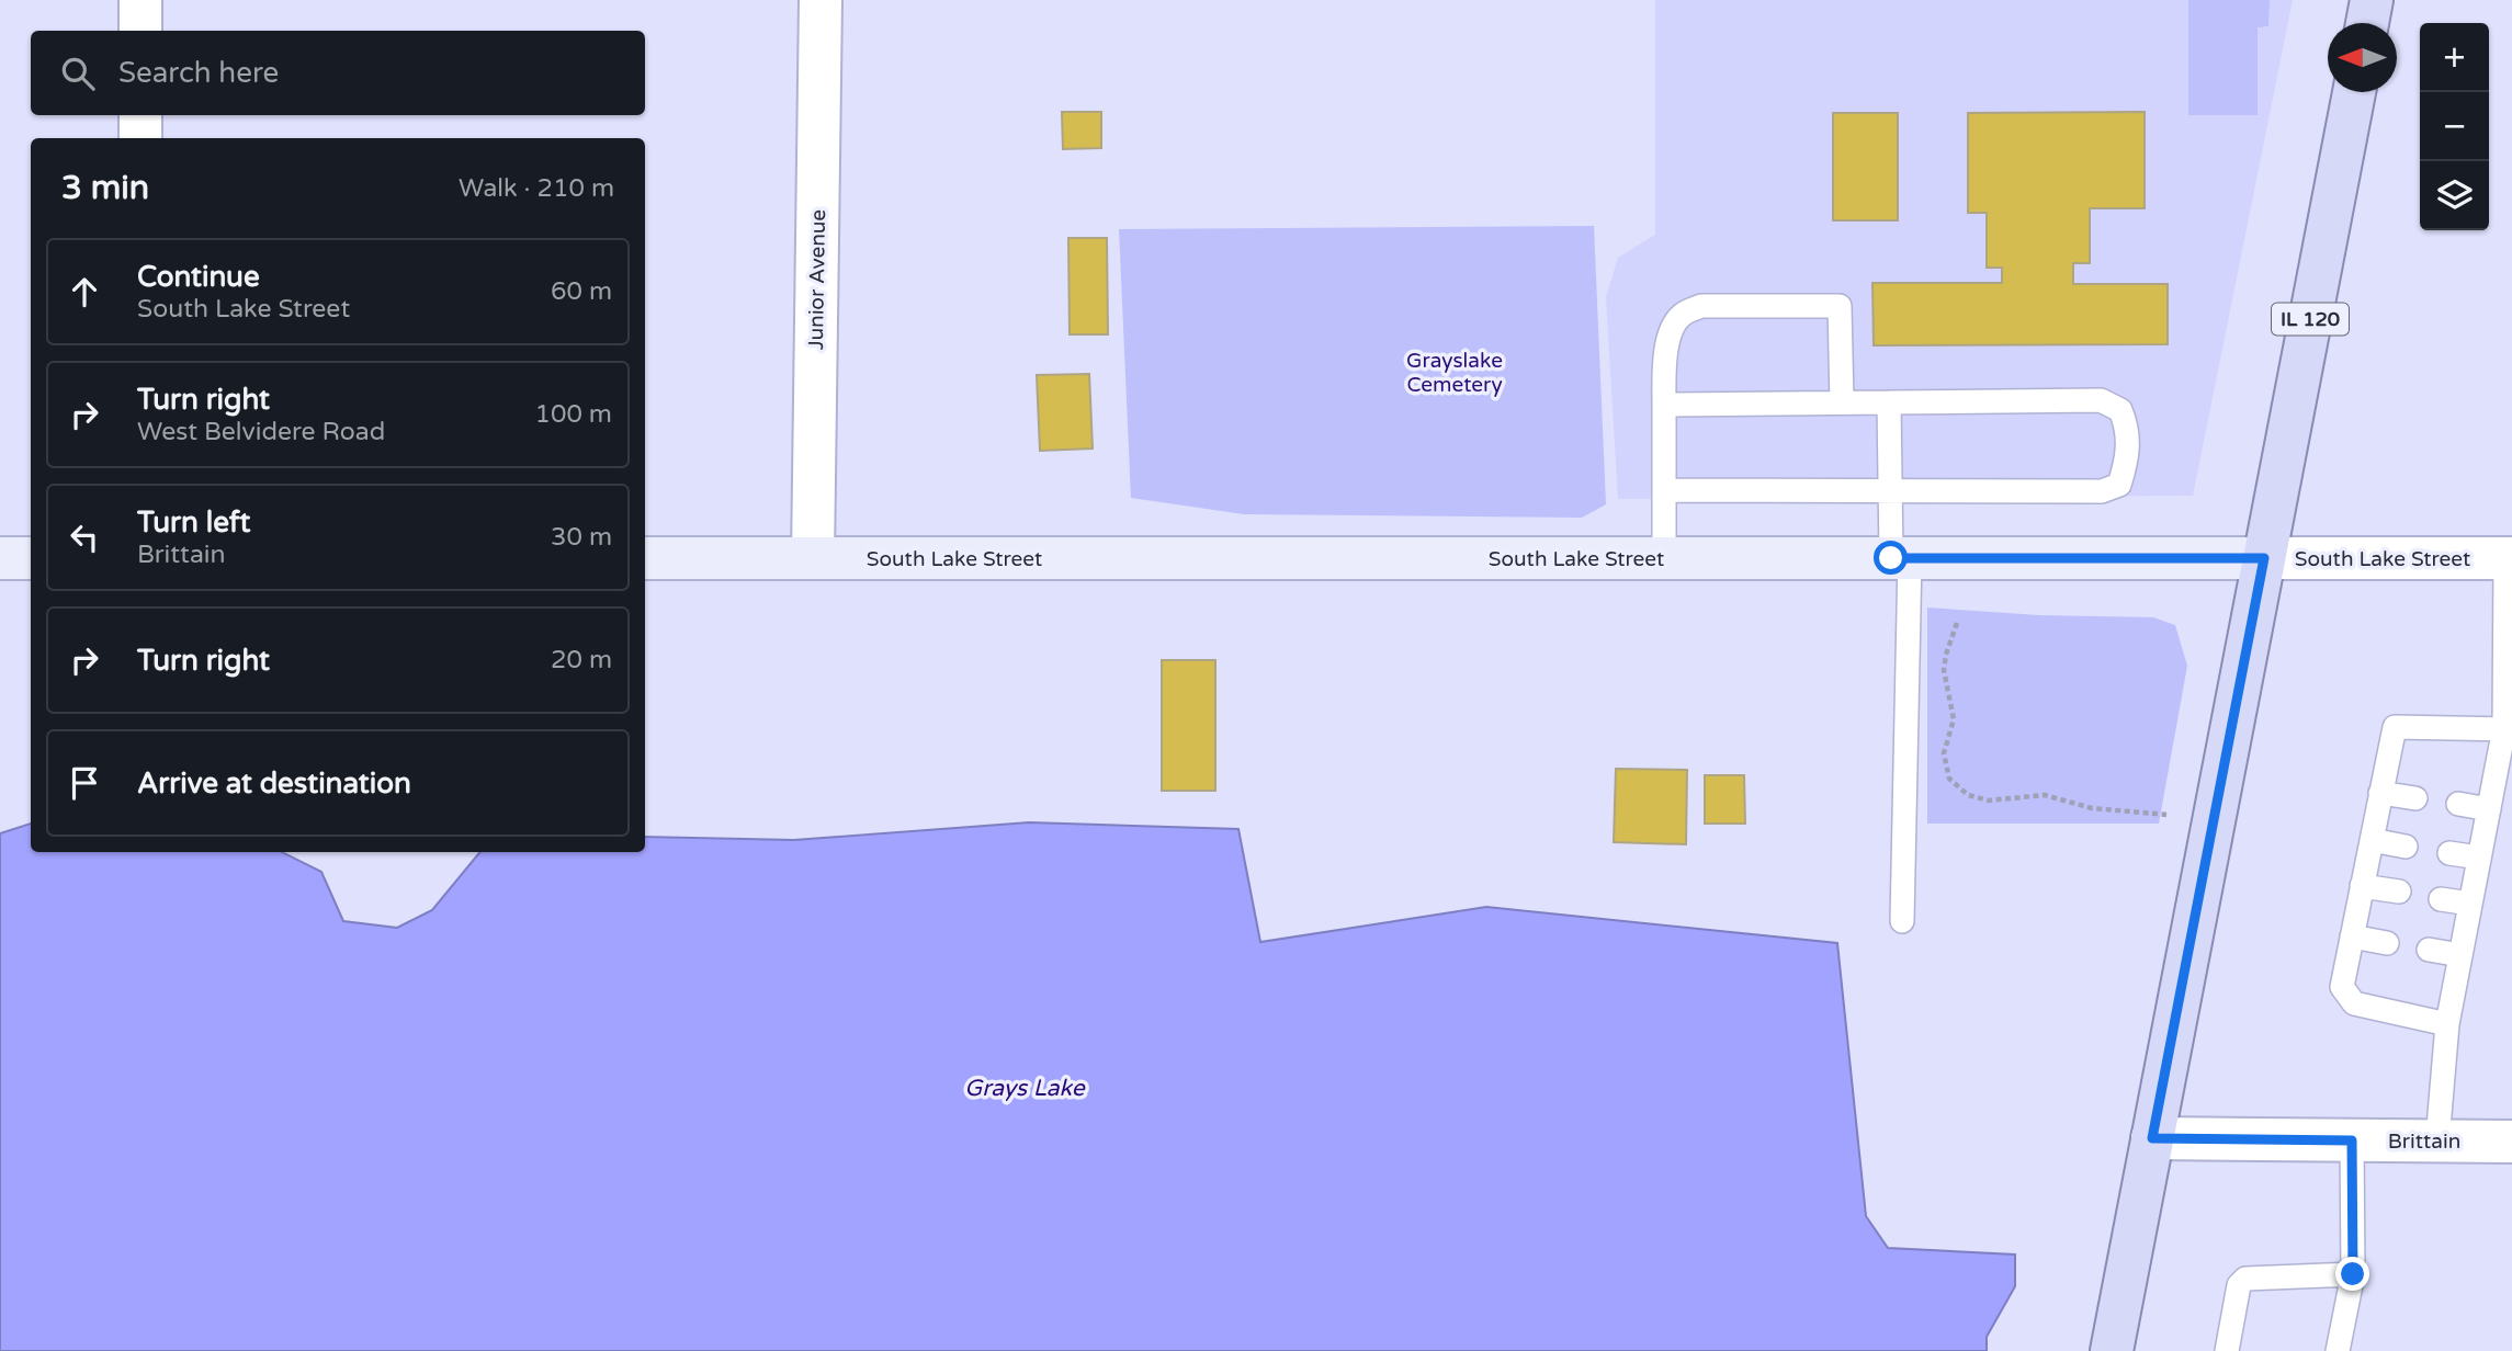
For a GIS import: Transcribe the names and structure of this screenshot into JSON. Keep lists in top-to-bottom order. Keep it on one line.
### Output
{"streets":{"main road":["IL 120"],"street":["Junior Avenue","South Lake Street","Brittain"]},"crossings":[["Junior Avenue","South Lake Street"],["IL 120","South Lake Street"],["IL 120","Brittain"]],"water":["Grays Lake"],"parks":["Grayslake Cemetery"],"north":"left","page":{"map_buttons":["+","−"],"search":"Search here","heading":["3 min","Walk · 210 m"],"list":[["Continue","South Lake Street","60 m"],["Turn right","West Belvidere Road","100 m"],["Turn left","Brittain","30 m"],["Turn right","20 m"],"Arrive at destination"]}}
